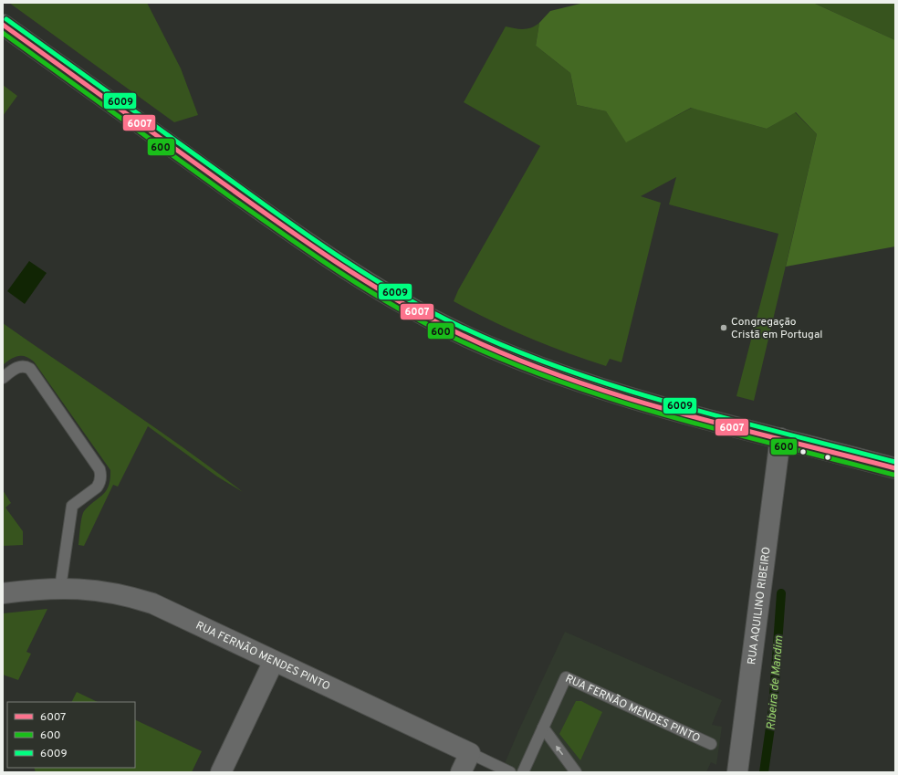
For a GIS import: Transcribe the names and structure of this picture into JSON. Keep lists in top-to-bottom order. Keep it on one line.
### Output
{"streets":{"street":["RUA AQUILINO RIBEIRO","RUA FERNÃO MENDES PINTO"]},"water":["Ribeira de Mandim"],"places":["Congregação Cristã em Portugal"],"lines":["transit line 6009","transit line 6007","transit line 600"],"legend":["6007","600","6009"]}
